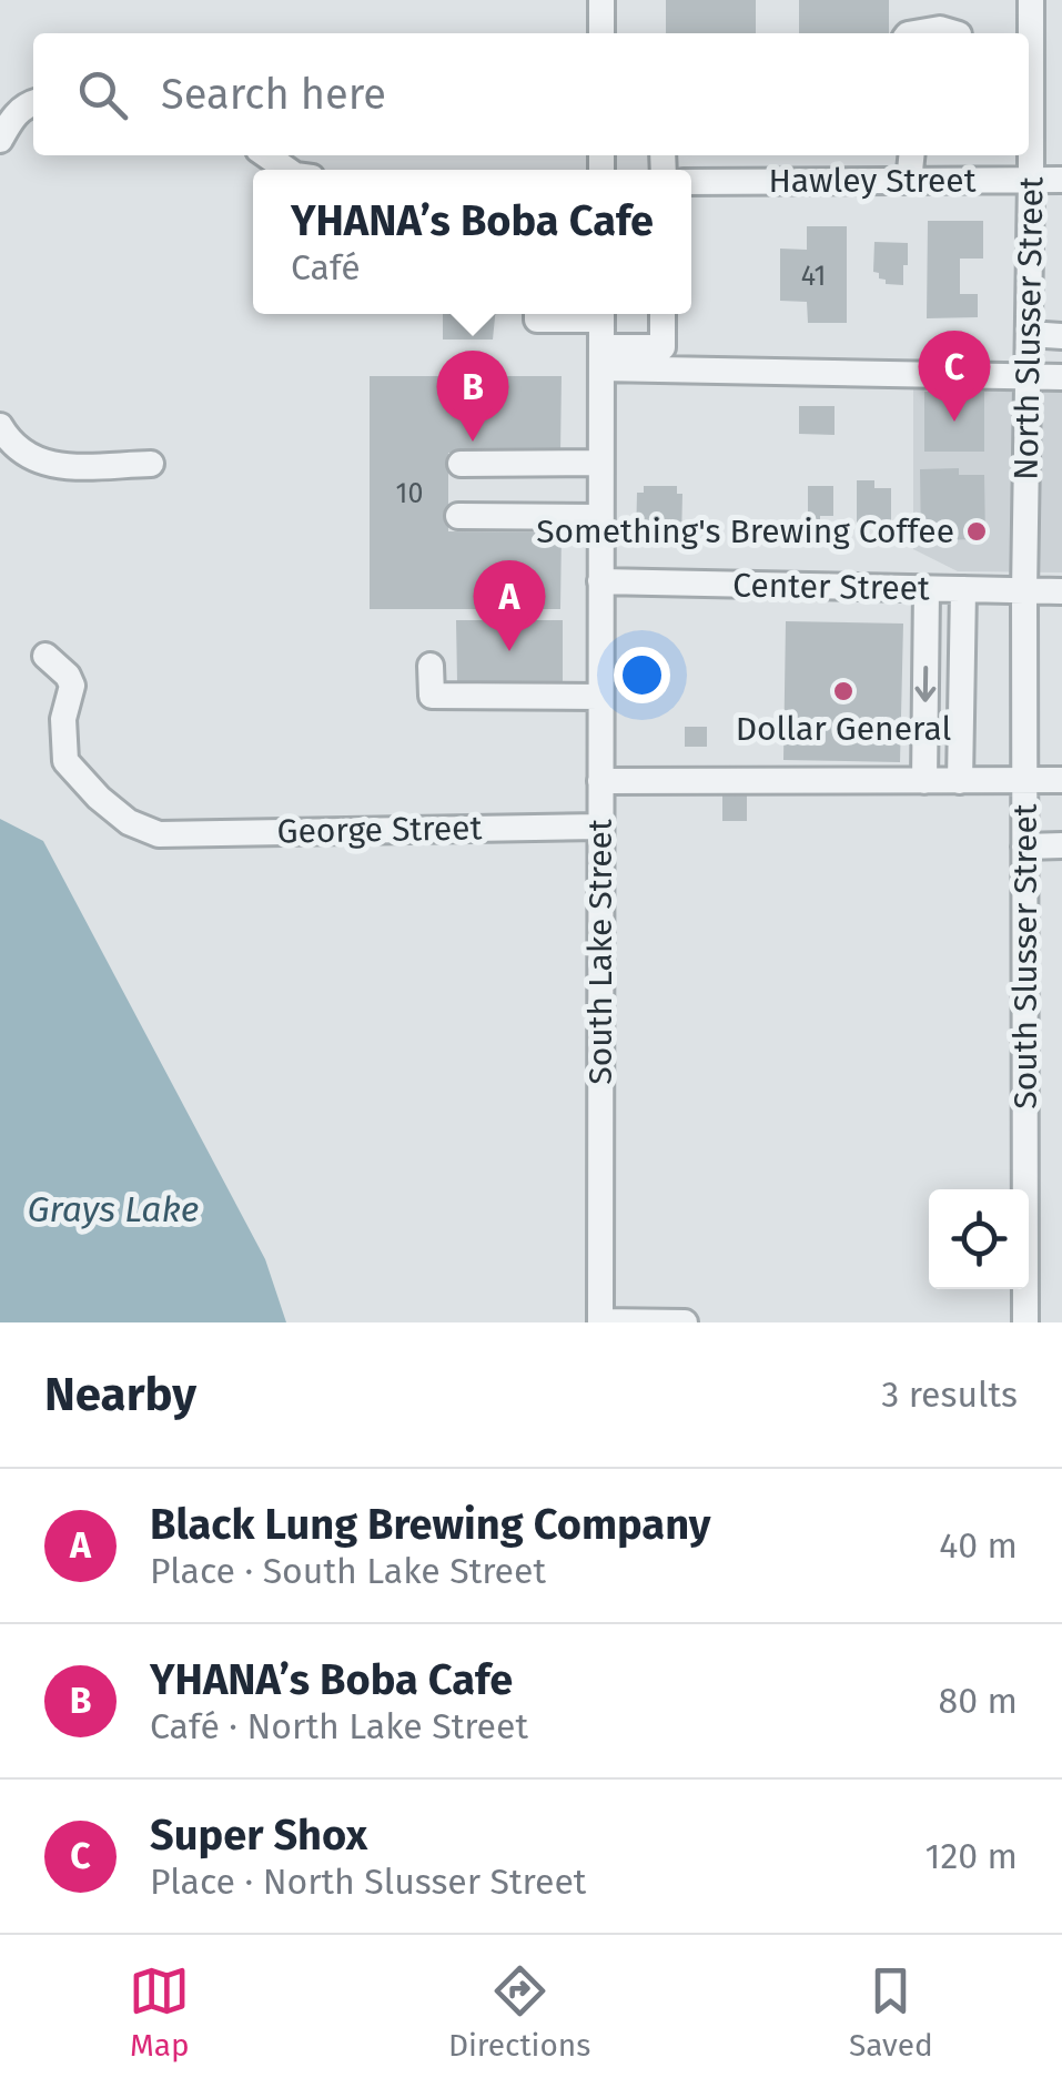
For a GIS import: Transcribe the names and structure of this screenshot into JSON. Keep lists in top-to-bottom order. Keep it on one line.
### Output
{"streets":{"street":["Hawley Street","North Slusser Street","Center Street","George Street","South Lake Street","South Slusser Street"]},"crossings":[["Hawley Street","North Slusser Street"],["North Slusser Street","Center Street"],["North Slusser Street","South Slusser Street"],["Center Street","South Lake Street"],["Center Street","South Slusser Street"],["George Street","South Lake Street"]],"water":["Grays Lake"],"places":["Something's Brewing Coffee","Dollar General"],"house_numbers":["41","10"],"page":{"search":"Search here","popup":["YHANA’s Boba Cafe","Café"],"pins":["C","B","A"],"heading":["Nearby","3 results"],"list":[{"mark":"A","name":"Black Lung Brewing Company","note":"Place · South Lake Street","value":"40 m"},{"mark":"B","name":"YHANA’s Boba Cafe","note":"Café · North Lake Street","value":"80 m"},{"mark":"C","name":"Super Shox","note":"Place · North Slusser Street","value":"120 m"}],"nav":["Map","Directions","Saved"]}}
